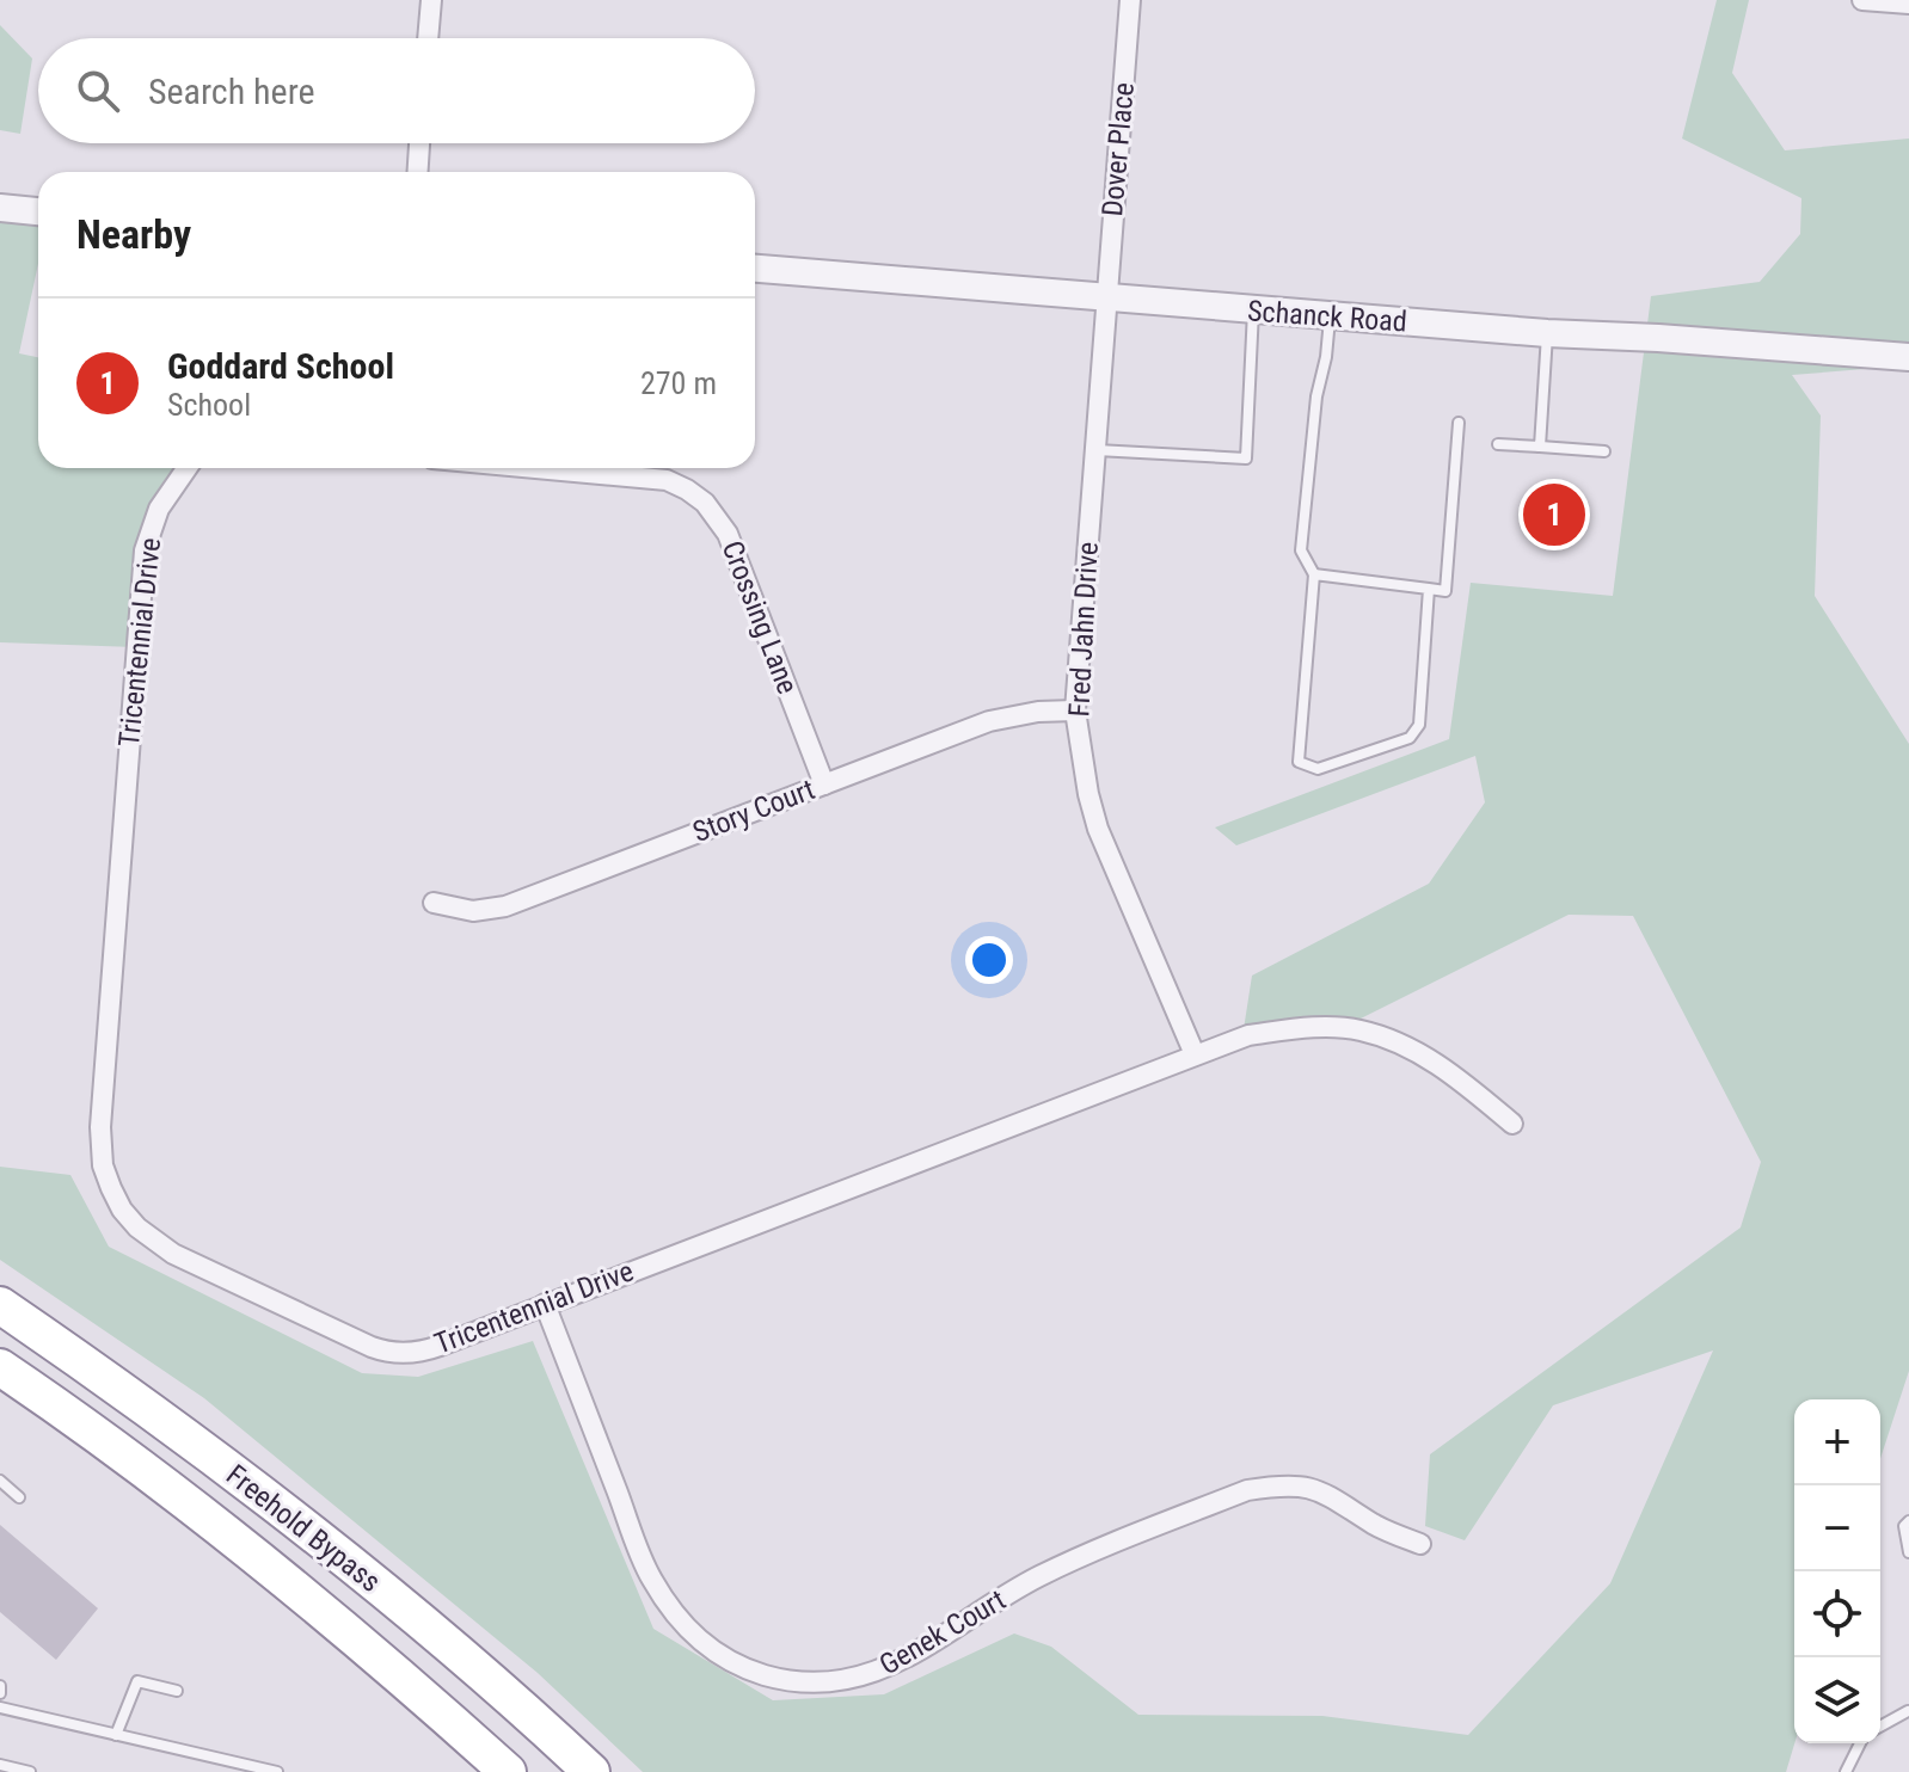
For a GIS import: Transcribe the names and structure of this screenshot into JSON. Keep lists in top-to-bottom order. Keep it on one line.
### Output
{"streets":{"highway":["Freehold Bypass"],"street":["Dover Place","Schanck Road","Crossing Lane","Fred Jahn Drive","Tricentennial Drive","Story Court","Genek Court"]},"crossings":[["Dover Place","Schanck Road"],["Dover Place","Fred Jahn Drive"],["Schanck Road","Fred Jahn Drive"],["Crossing Lane","Story Court"],["Fred Jahn Drive","Tricentennial Drive"],["Fred Jahn Drive","Story Court"],["Tricentennial Drive","Genek Court"]],"page":{"search":"Search here","heading":"Nearby","list":[{"mark":"1","name":"Goddard School","note":"School","value":"270 m"}],"pins":"1","map_buttons":["+","−"]}}
